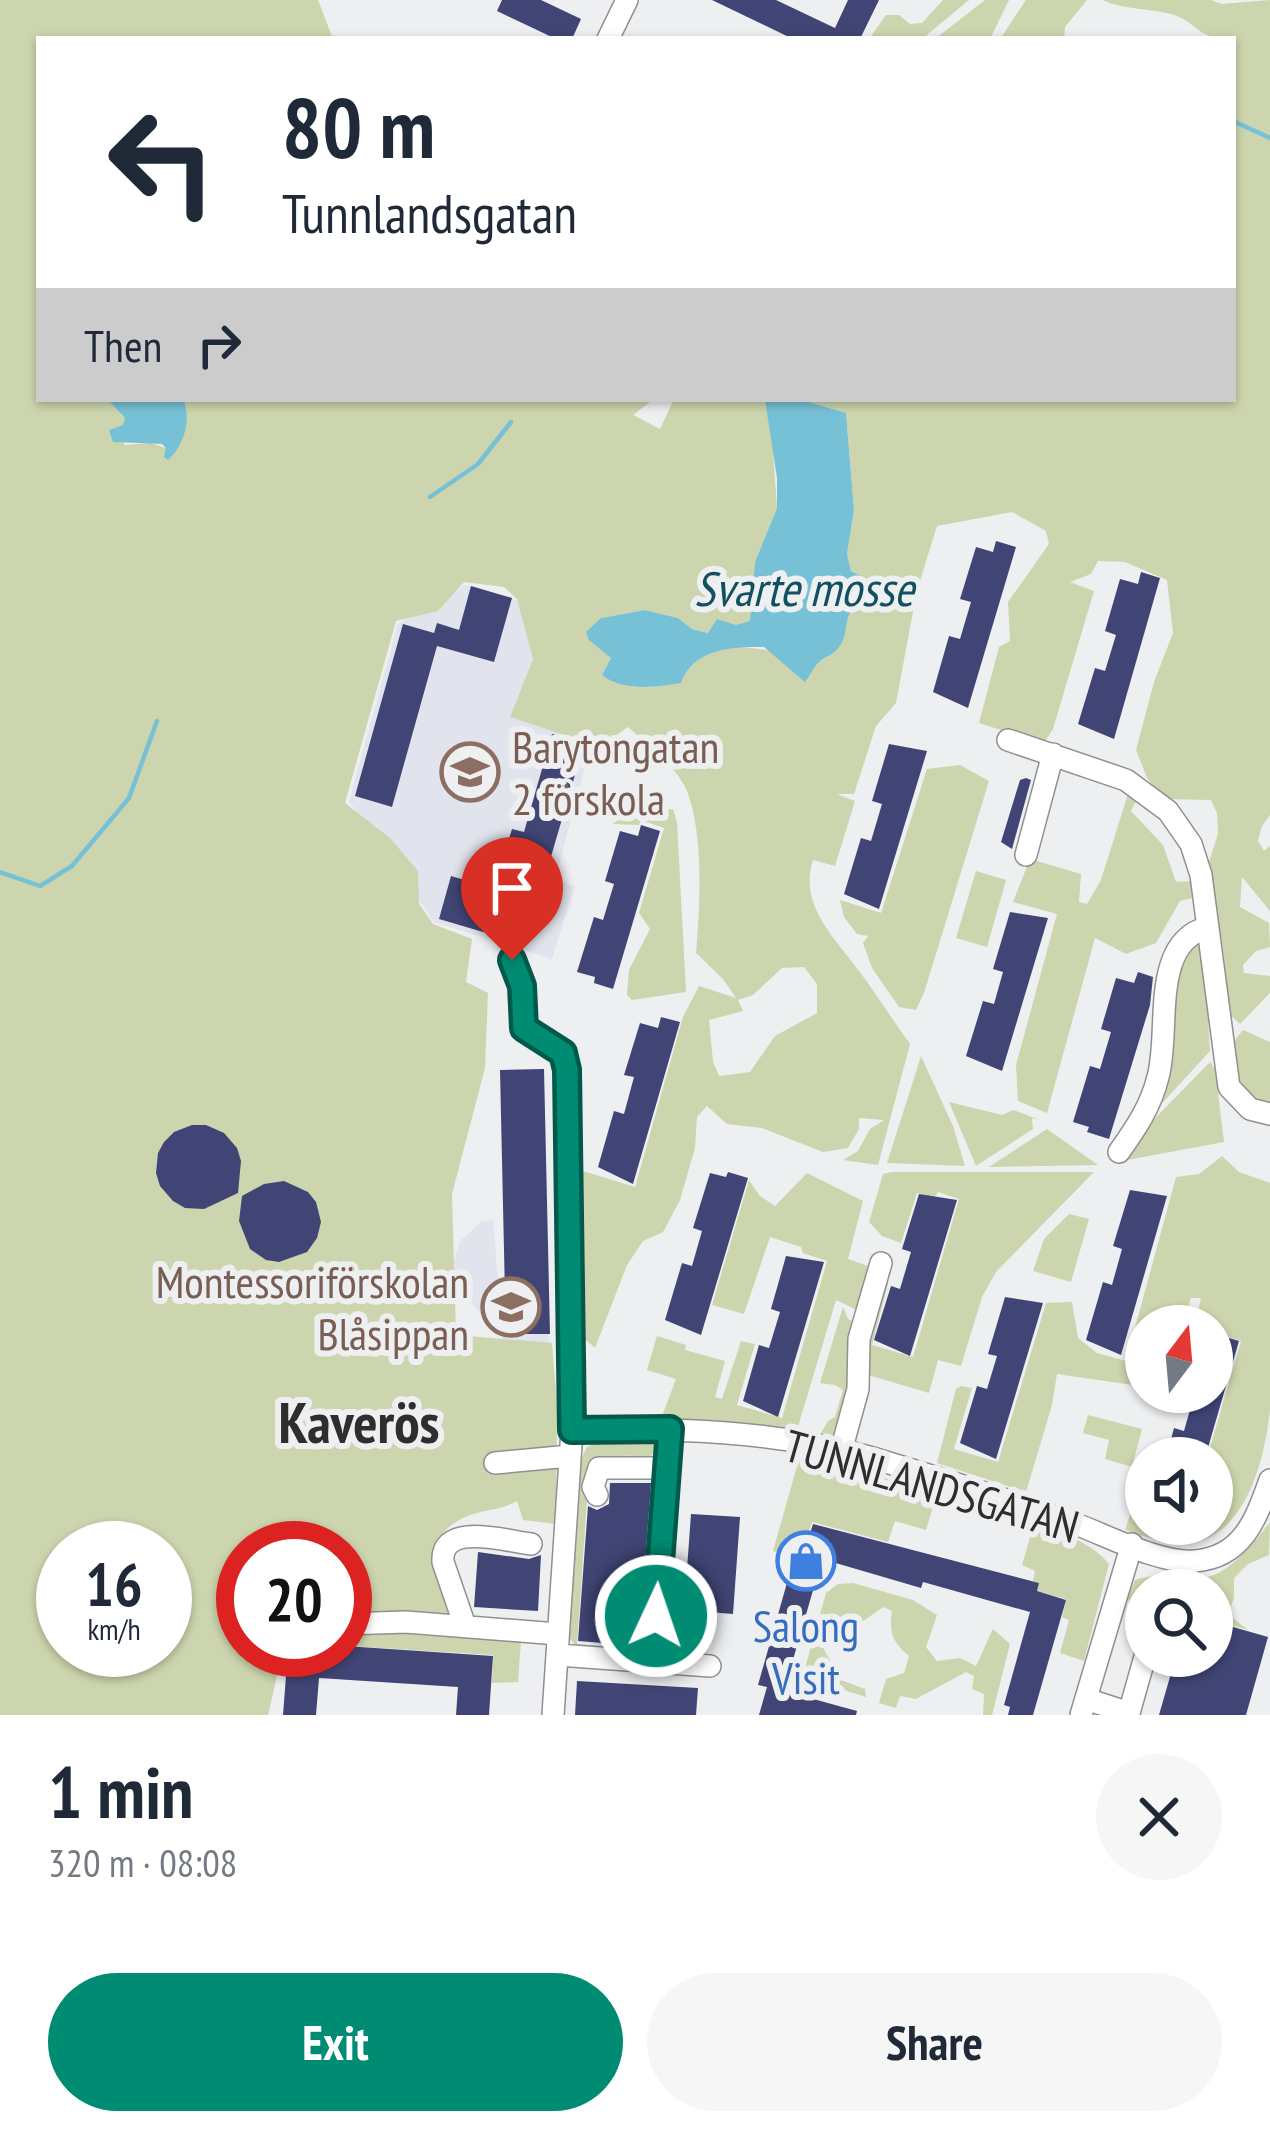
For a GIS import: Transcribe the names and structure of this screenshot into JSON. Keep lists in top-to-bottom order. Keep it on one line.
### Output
{"streets":{"street":["TUNNLANDSGATAN"]},"districts":["Kaverös"],"water":["Svarte mosse"],"places":{"school or university":["Barytongatan 2 förskola","Montessoriförskolan Blåsippan"],"shop":["Salong Visit"]},"north":"top","page":{"turn":["80 m","Tunnlandsgatan"],"then":"Then","speed":"16 km/h","limit":"20","heading":["1 min","320 m · 08:08"],"buttons":["Exit","Share"]}}
